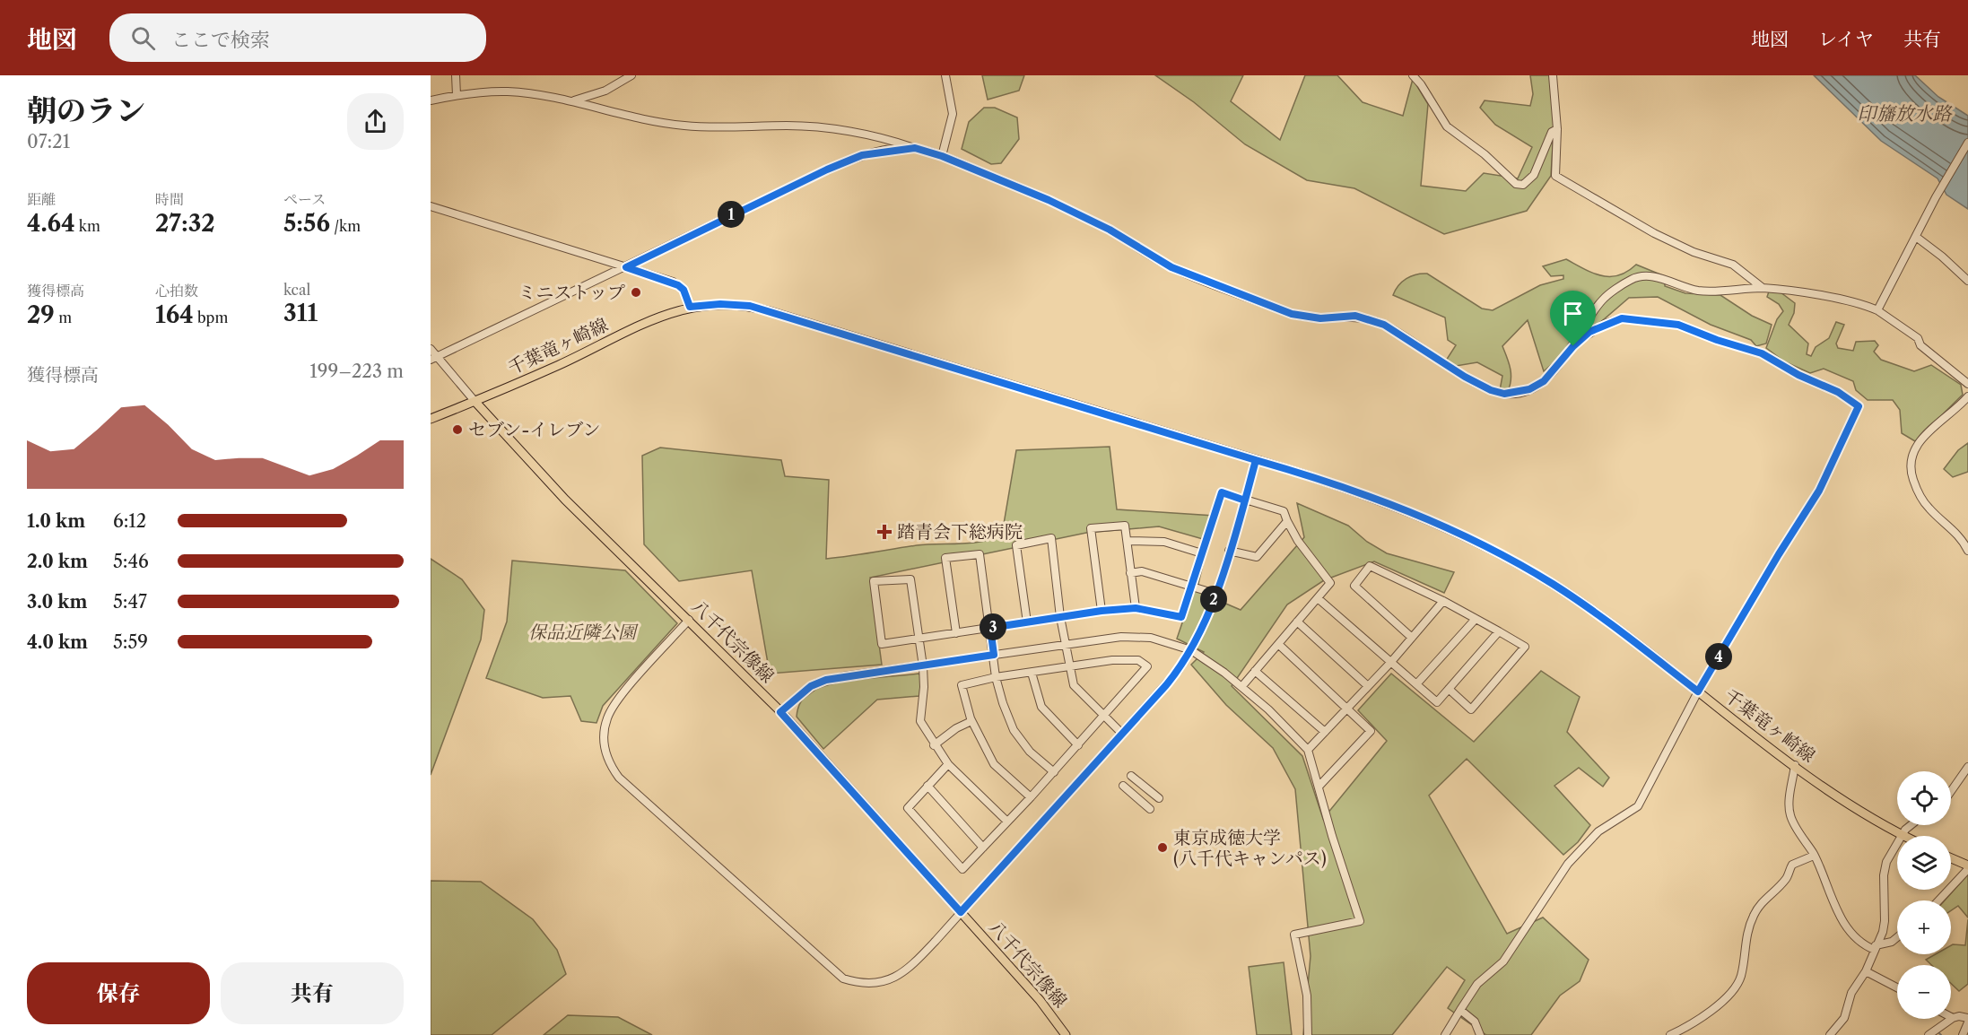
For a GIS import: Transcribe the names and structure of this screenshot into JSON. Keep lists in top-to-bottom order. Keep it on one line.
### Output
{"streets":{"main road":["千葉竜ヶ崎線","八千代宗像線"]},"crossings":[["千葉竜ヶ崎線","八千代宗像線"]],"water":["印旛放水路"],"parks":["保品近隣公園"],"places":{"other":["ミニストップ","セブン-イレブン","東京成徳大学 (八千代キャンパス)"],"health":["踏青会下総病院"]},"page":{"header":"地図","search":"ここで検索","nav":["地図","レイヤ","共有"],"heading":["朝のラン","07:21"],"stats":[["距離","4.64 km"],["時間","27:32"],["ペース","5:56 /km"],["獲得標高","29 m"],["心拍数","164 bpm"],["kcal","311"]],"pins":["1","2","3","4"],"chart":["獲得標高","199–223 m"],"list":[{"name":"1.0 km","note":"6:12"},{"name":"2.0 km","note":"5:46"},{"name":"3.0 km","note":"5:47"},{"name":"4.0 km","note":"5:59"}],"map_buttons":["+","−"],"buttons":["保存","共有"]}}
